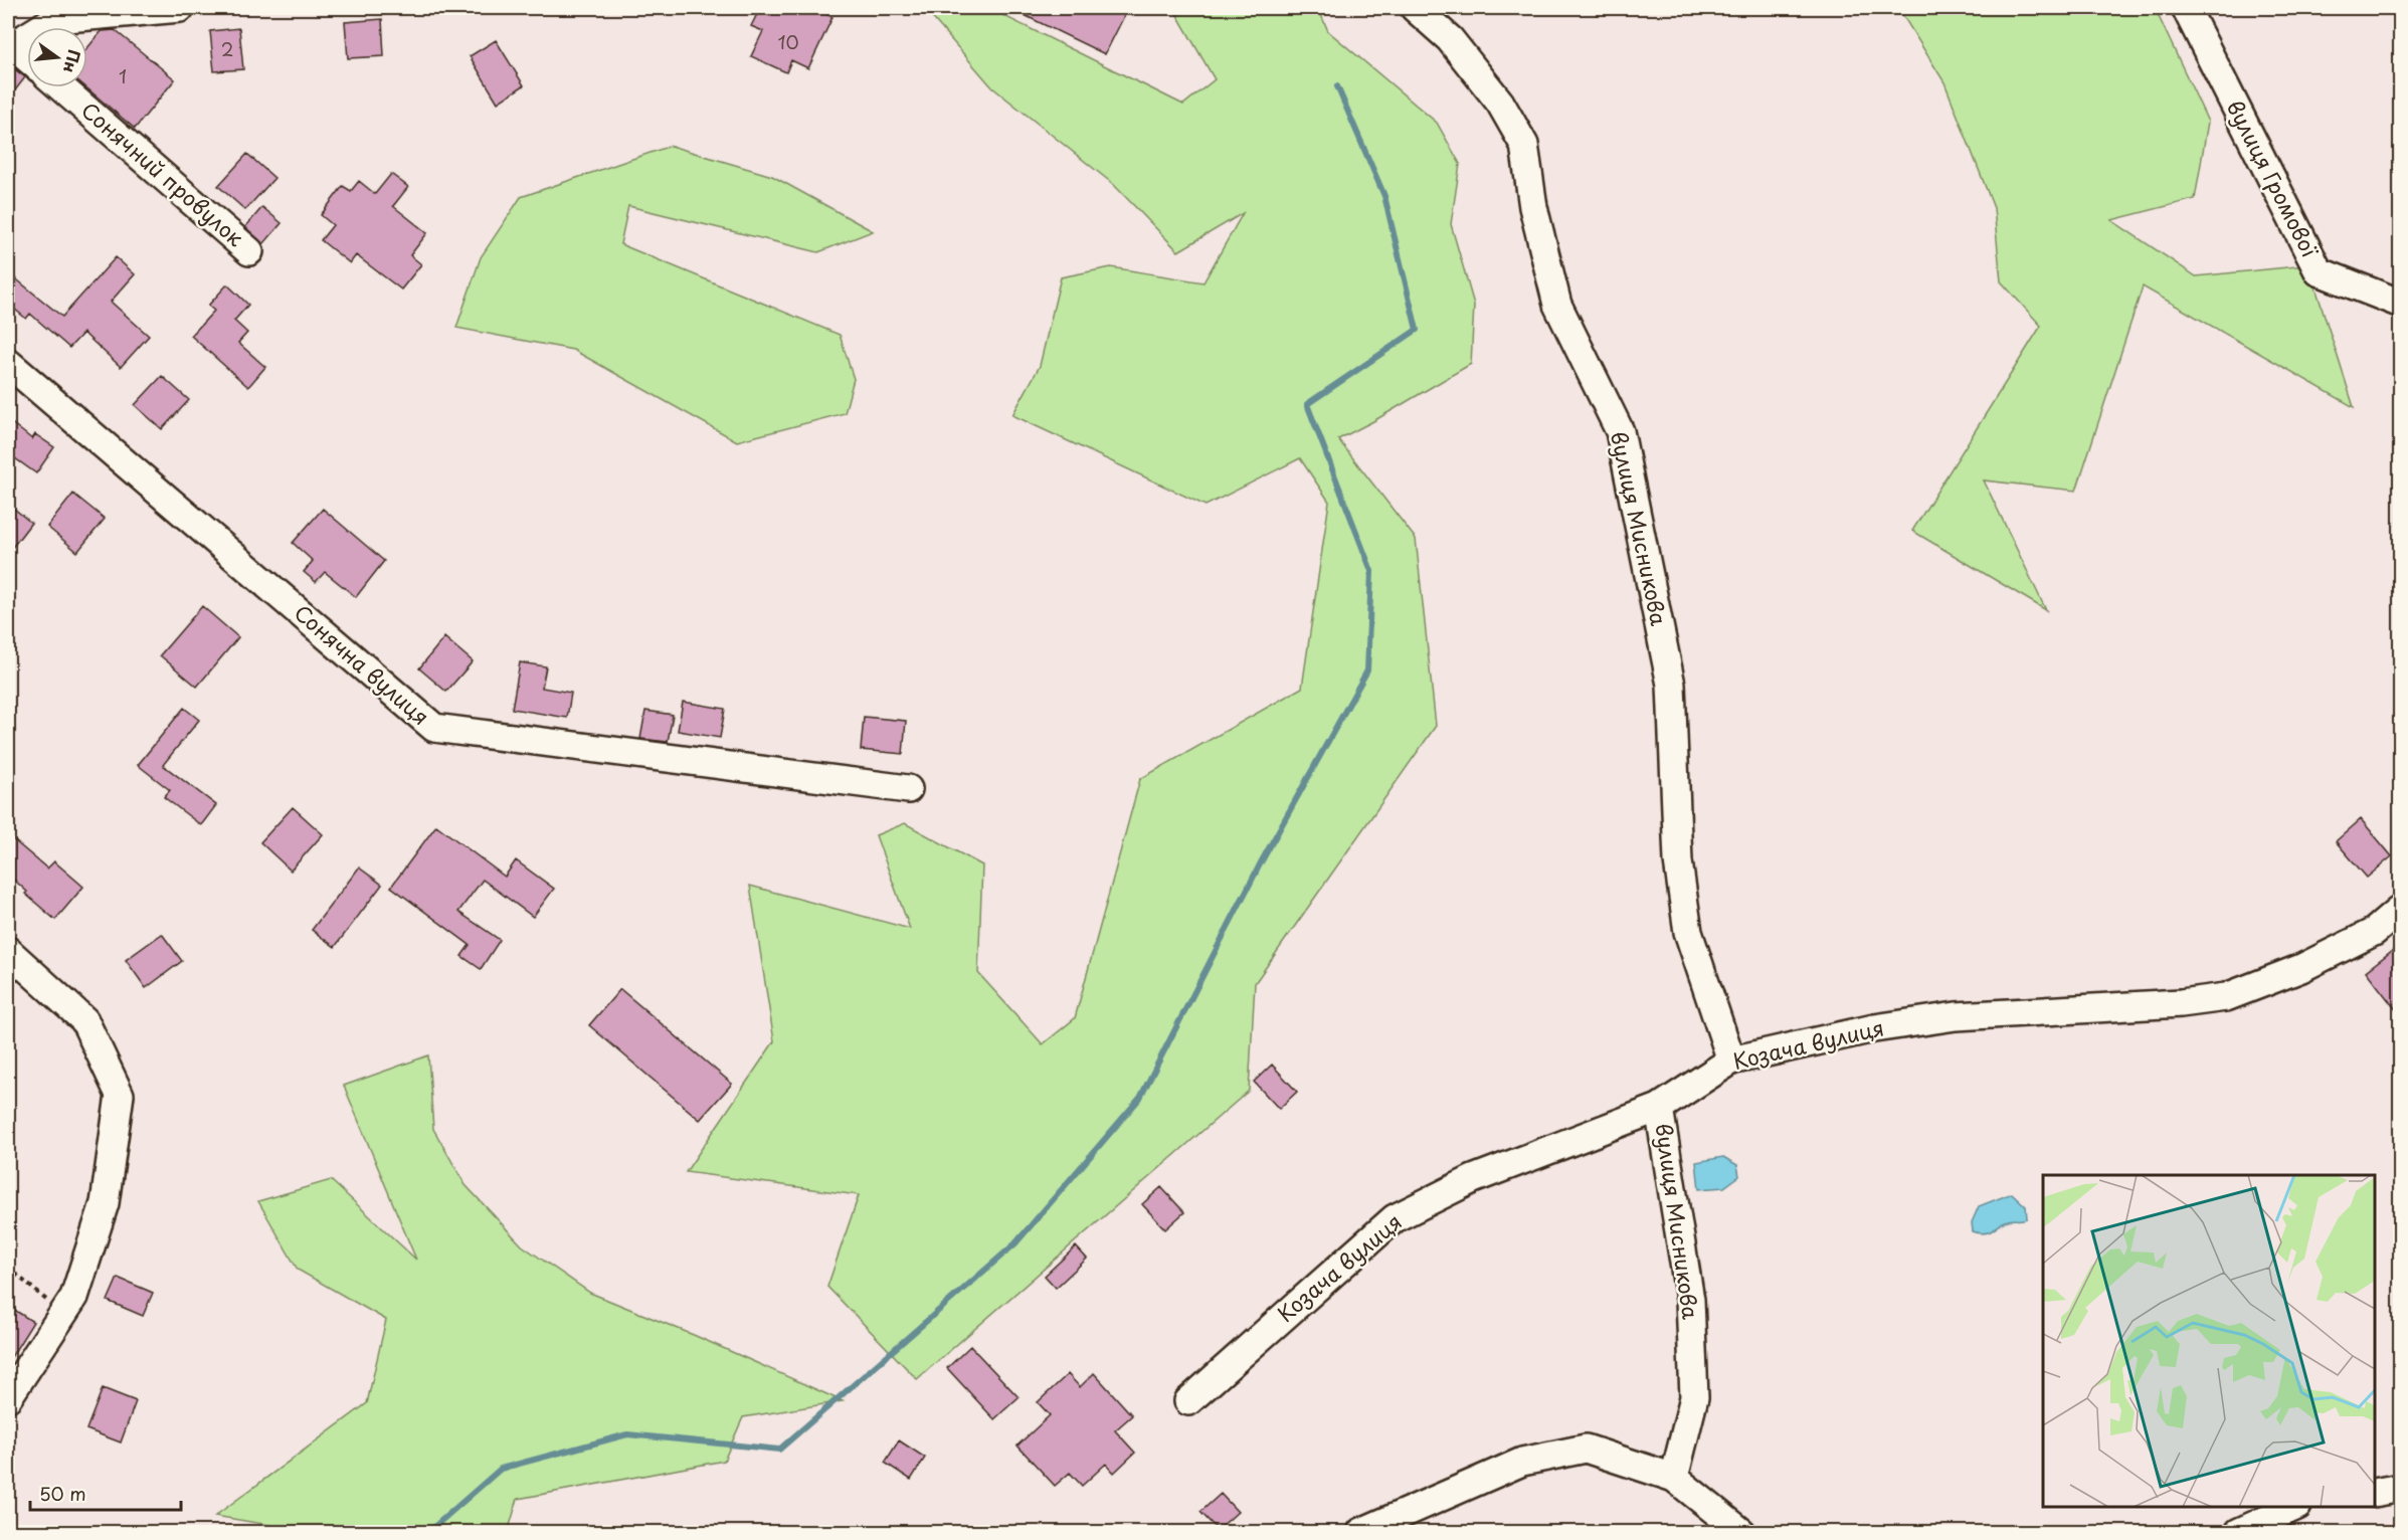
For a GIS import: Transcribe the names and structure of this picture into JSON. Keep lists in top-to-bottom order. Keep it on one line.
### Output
{"streets":{"street":["Сонячний провулок","вулиця Громової","вулиця Мисникова","Сонячна вулиця","Козача вулиця"]},"crossings":[["вулиця Мисникова","Козача вулиця"]],"house_numbers":["10","2","1"],"scale_bar":"50 m","north":"right"}
